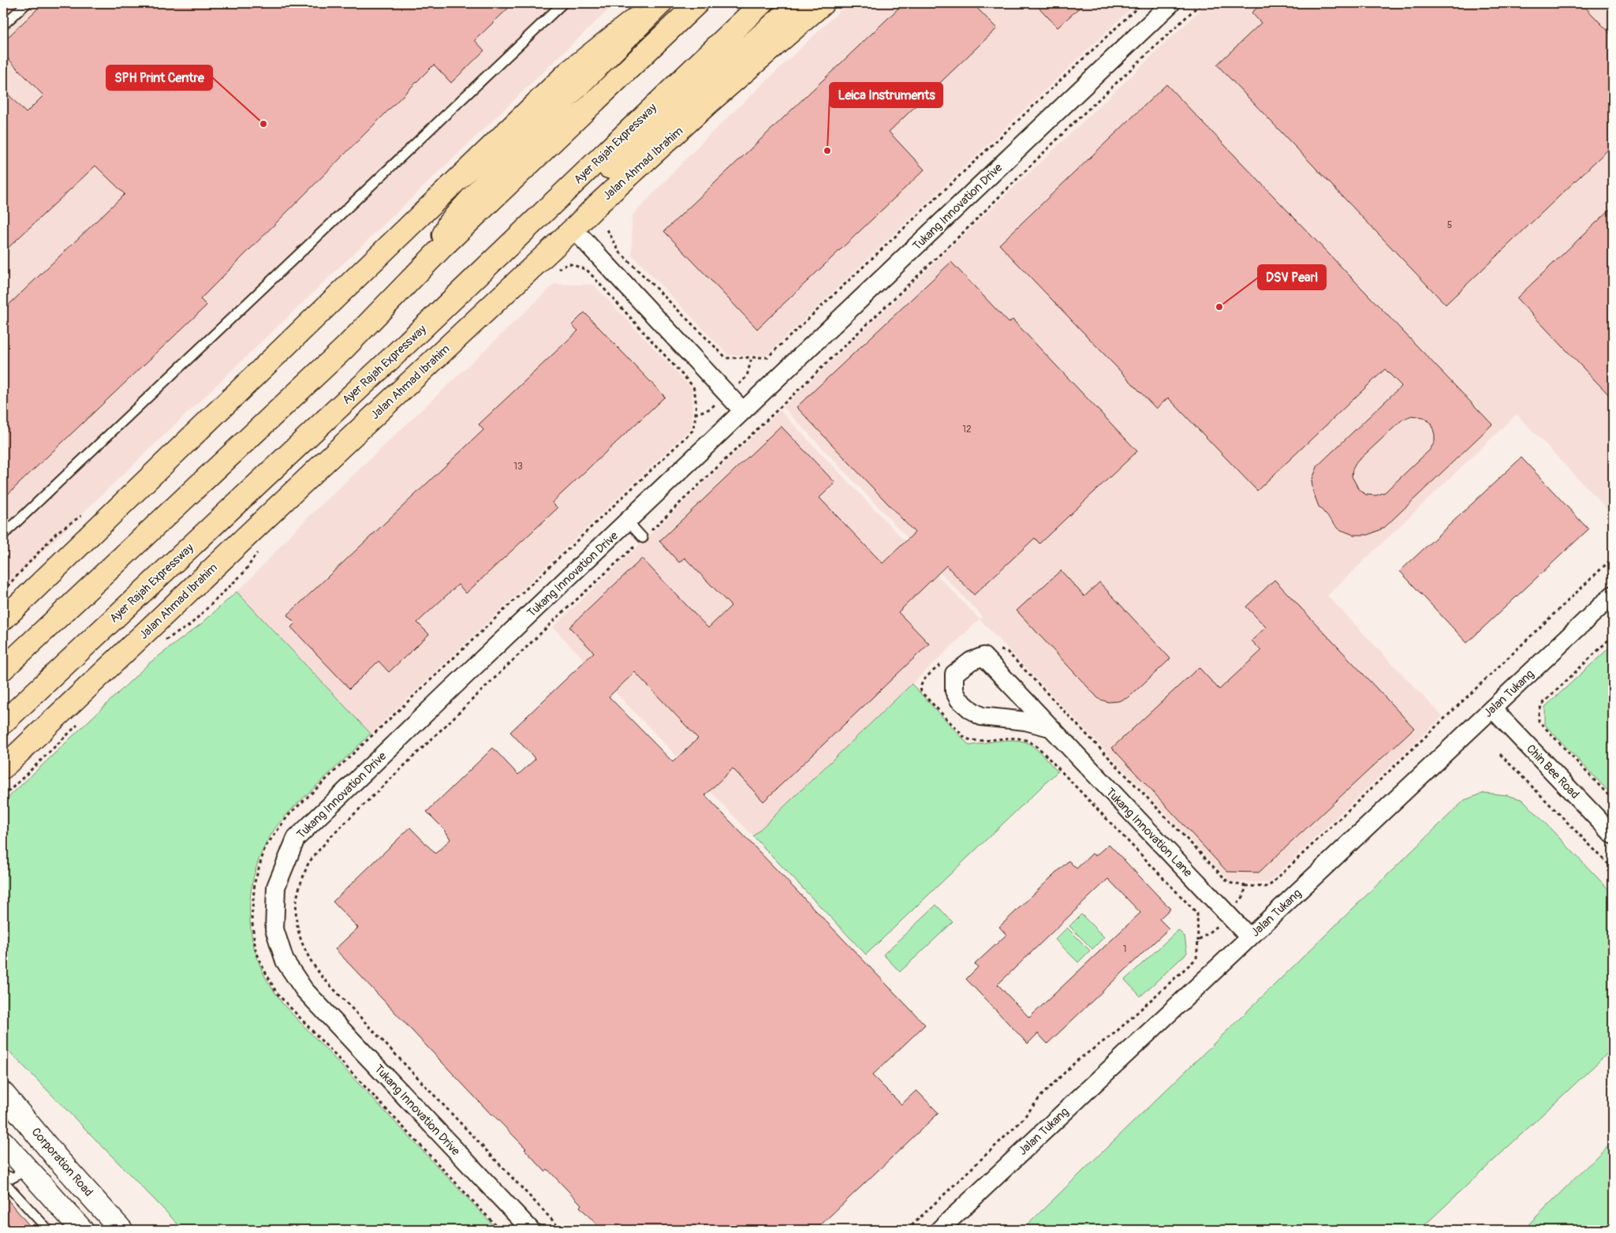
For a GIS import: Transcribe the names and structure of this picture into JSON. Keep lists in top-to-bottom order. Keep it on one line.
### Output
{"streets":{"main road":["Ayer Rajah Expressway","Jalan Ahmad Ibrahim","Corporation Road"],"street":["Tukang Innovation Drive","Jalan Tukang","Chin Bee Road","Tukang Innovation Lane"]},"crossings":[["Jalan Tukang","Chin Bee Road"],["Jalan Tukang","Tukang Innovation Lane"]],"places":["SPH Print Centre","Leica Instruments","DSV Pearl"],"house_numbers":["5","12","13","1"]}
